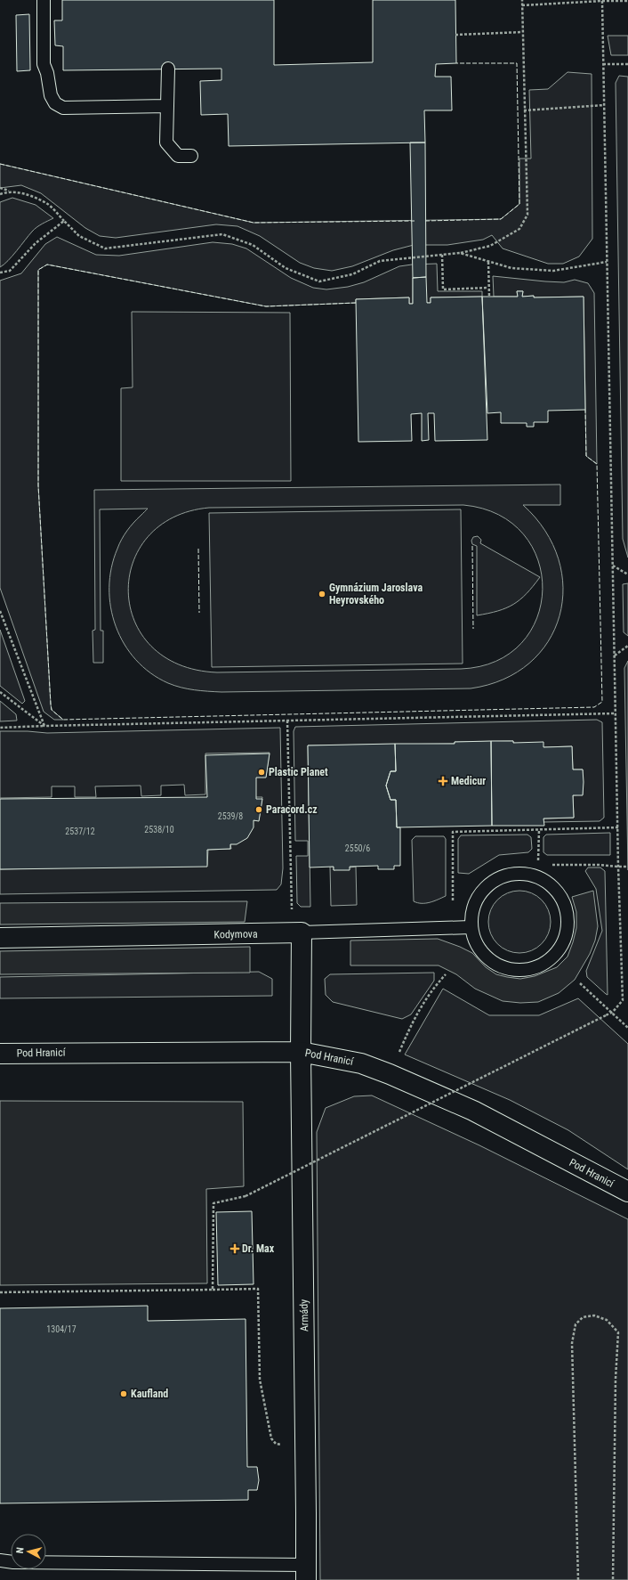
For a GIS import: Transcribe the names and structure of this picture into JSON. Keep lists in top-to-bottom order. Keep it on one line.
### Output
{"streets":{"street":["Kodymova","Pod Hranicí","Armády"]},"crossings":[["Kodymova","Armády"],["Pod Hranicí","Armády"]],"places":{"other":["Gymnázium Jaroslava Heyrovského","Plastic Planet","Paracord.cz","Kaufland"],"health":["Medicur","Dr. Max"]},"house_numbers":["2539/8","2538/10","2537/12","2550/6","1304/17"],"north":"left"}
